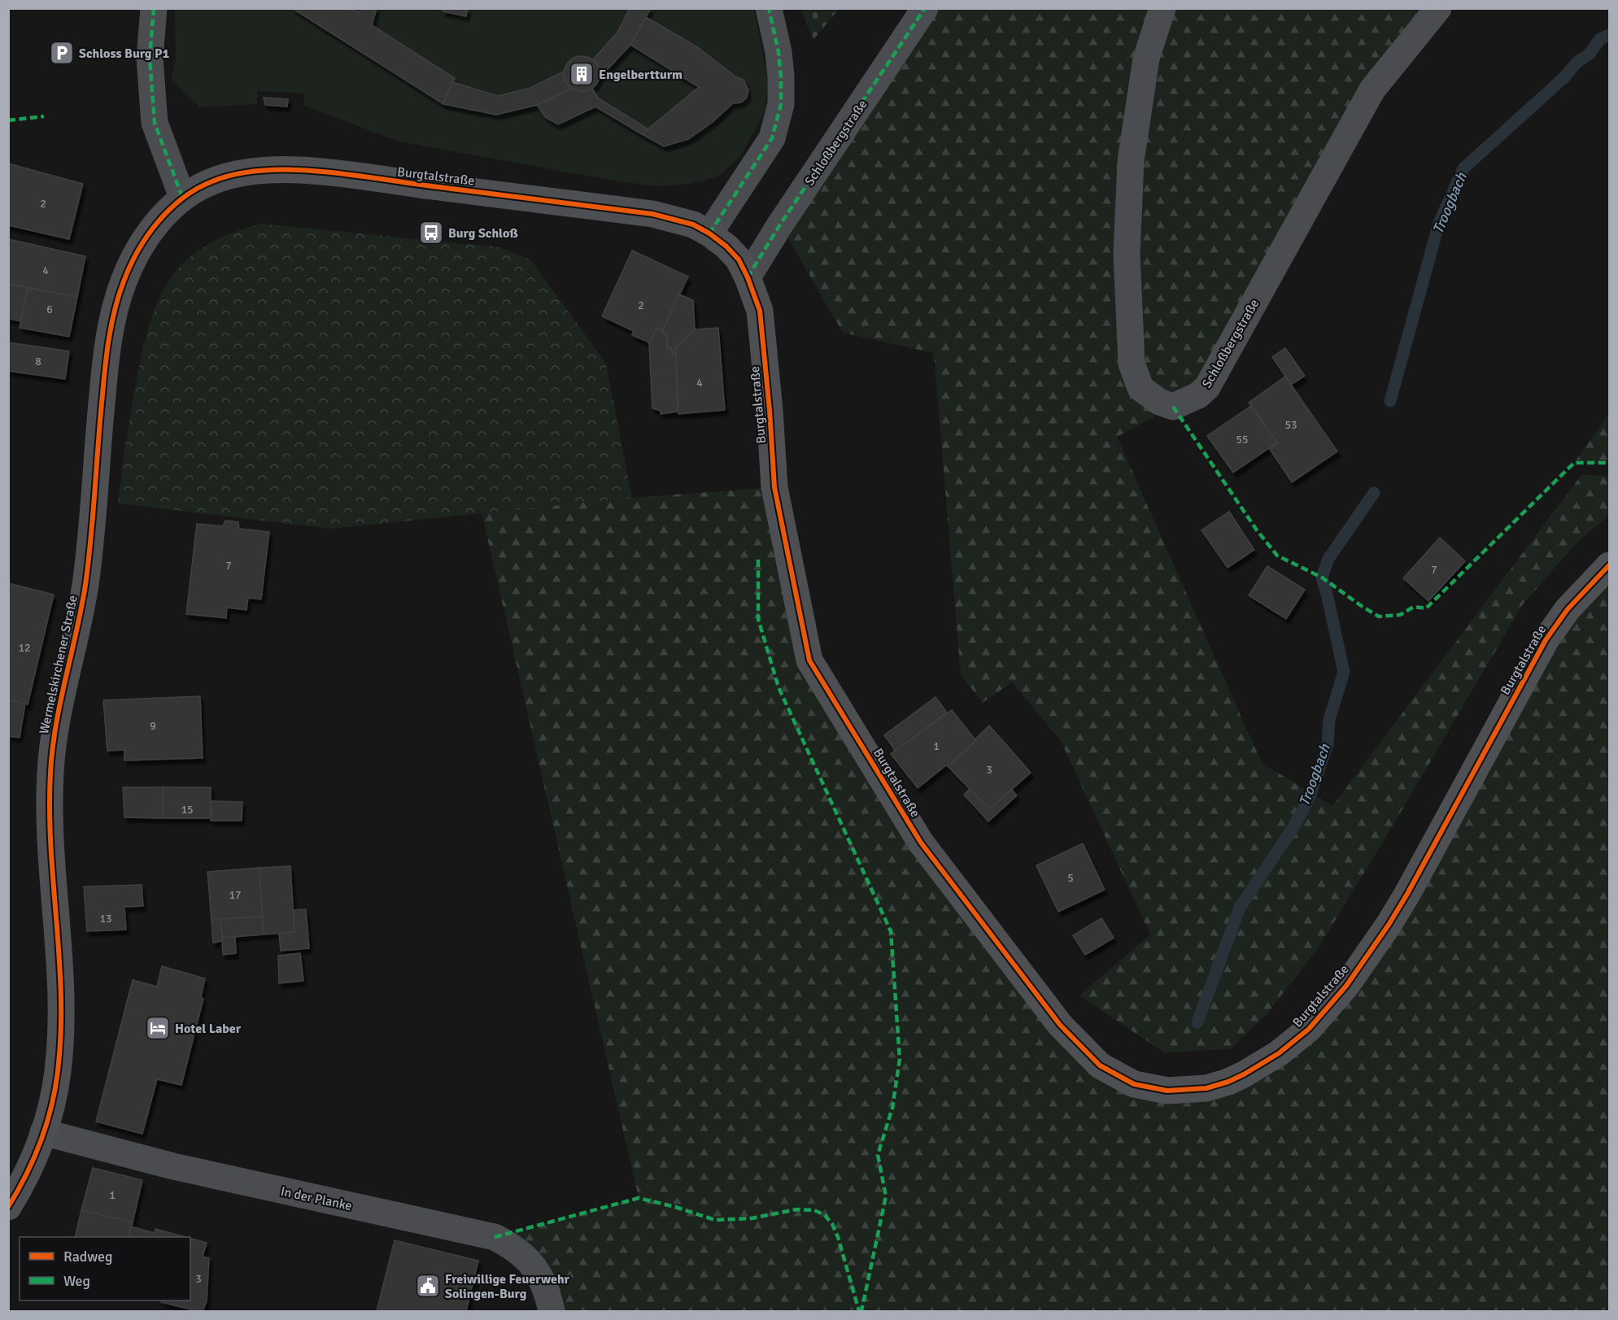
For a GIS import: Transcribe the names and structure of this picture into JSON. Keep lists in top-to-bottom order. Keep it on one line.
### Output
{"streets":{"main road":["Burgtalstraße","Wermelskirchener Straße"],"street":["Schloßbergstraße","In der Planke"]},"crossings":[["Schloßbergstraße","Burgtalstraße"],["Burgtalstraße","Wermelskirchener Straße"],["Wermelskirchener Straße","In der Planke"]],"water":["Troogbach"],"places":{"parking":["Schloss Burg P1"],"building":["Engelbertturm"],"bus stop":["Burg Schloß"],"hotel":["Hotel Laber"],"public building":["Freiwillige Feuerwehr Solingen-Burg"]},"house_numbers":["2","4","2","6","8","4","53","55","7","7","12","9","1","3","15","5","17","13","1","3"],"legend":["Radweg","Weg"]}
